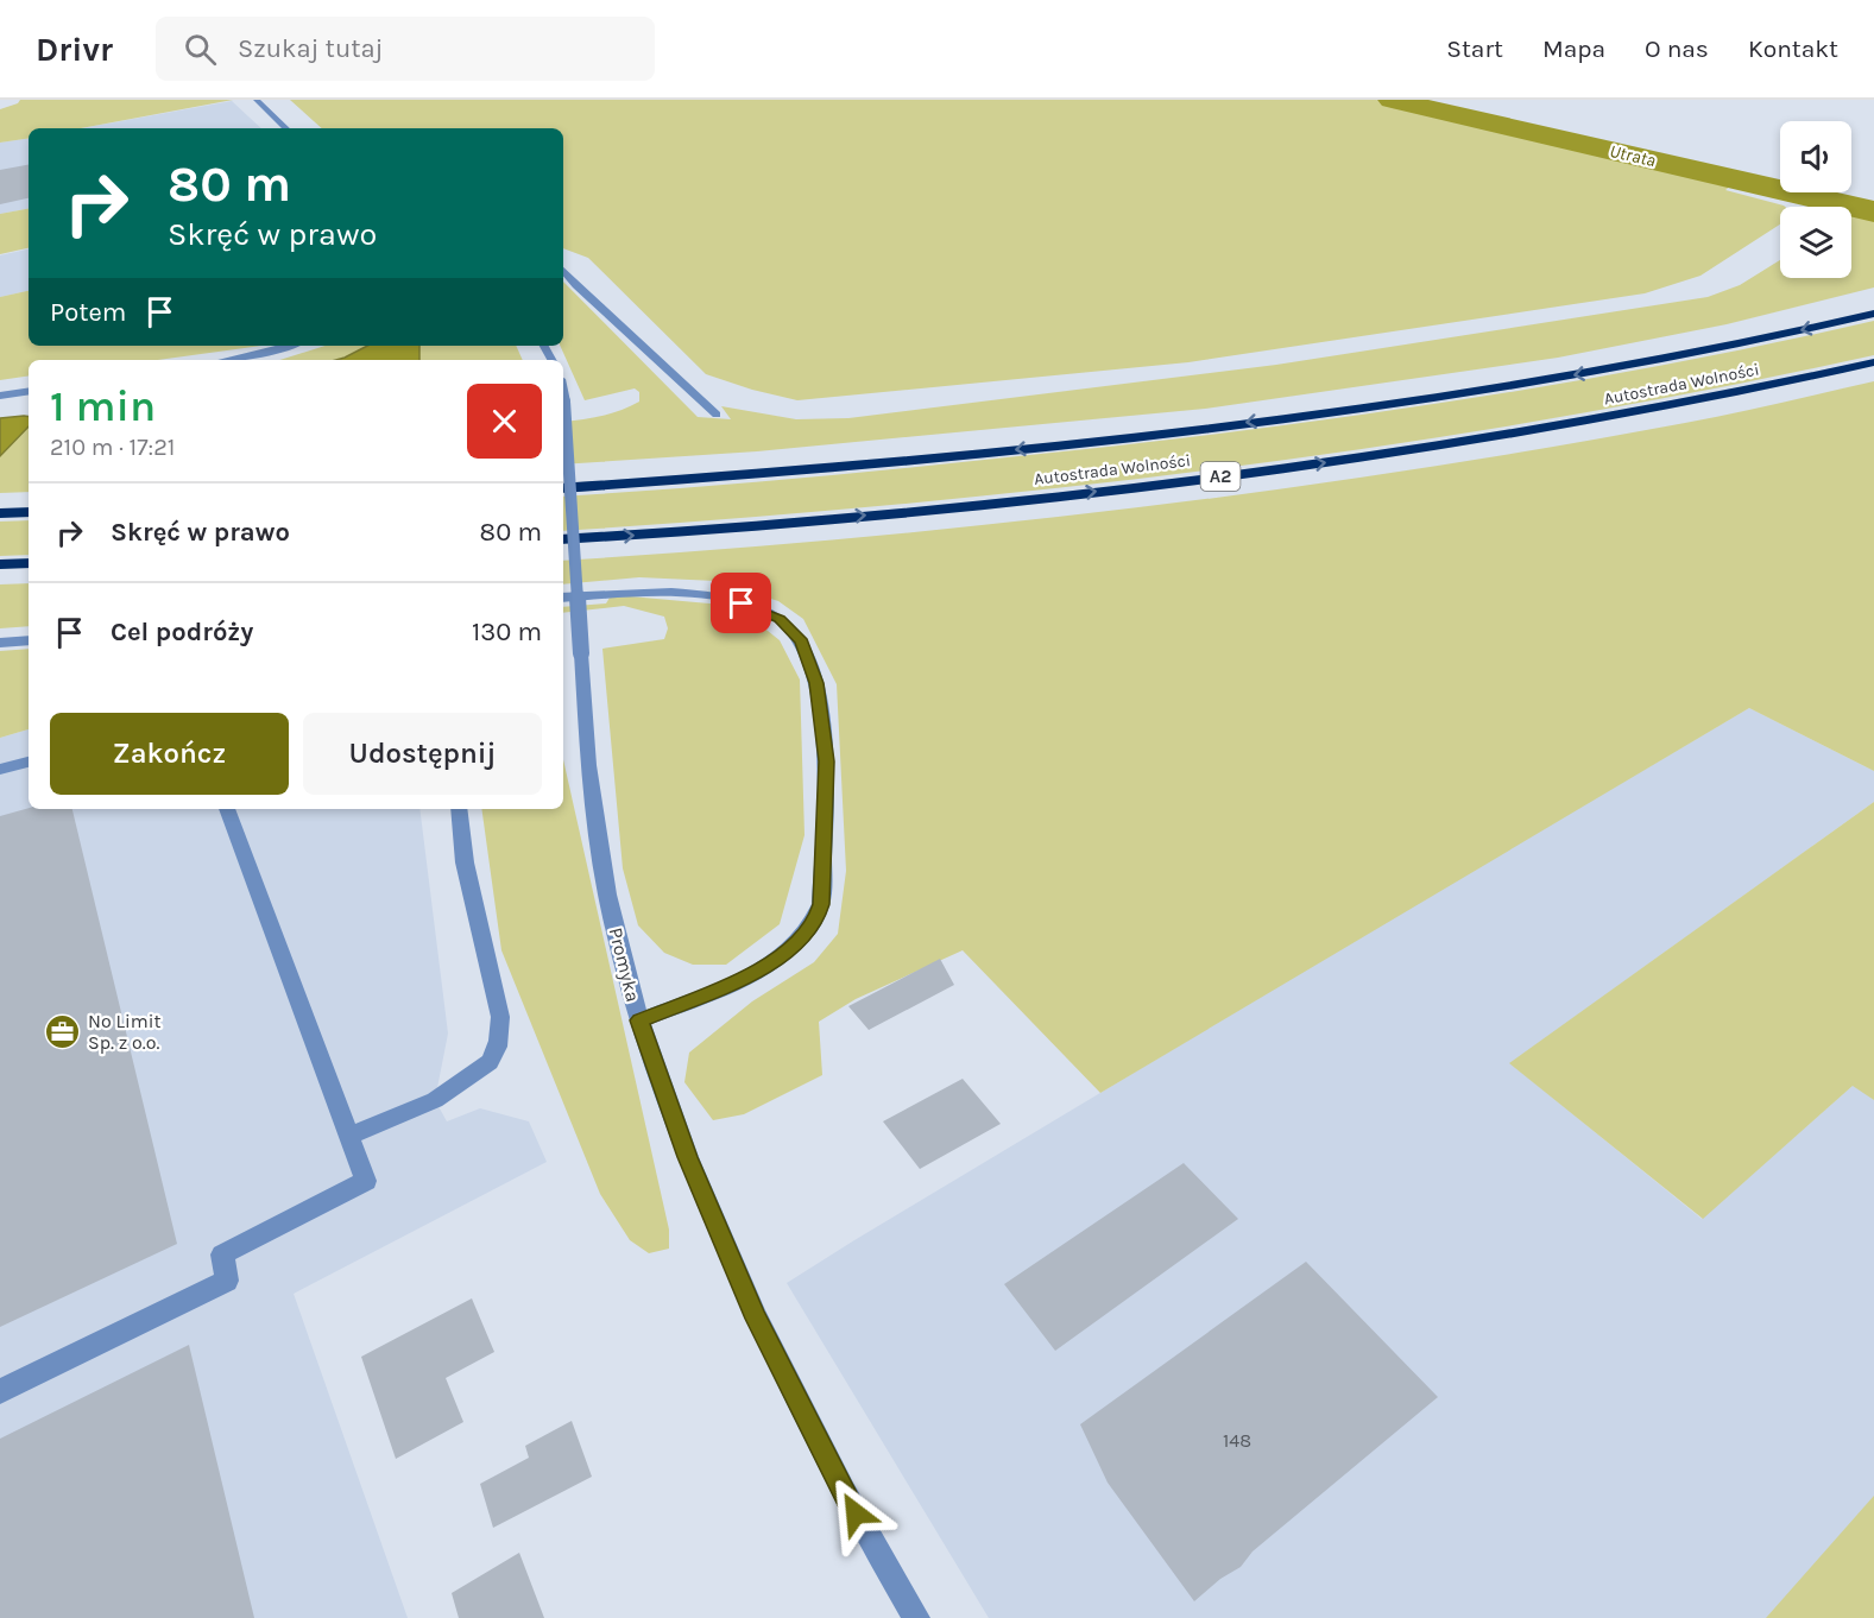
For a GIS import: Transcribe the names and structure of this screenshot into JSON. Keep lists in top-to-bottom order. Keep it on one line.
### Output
{"streets":{"highway":["Autostrada Wolności","A2"],"street":["Promyka"]},"water":["Utrata"],"places":{"office":["No Limit Sp. z o.o."]},"house_numbers":["148"],"page":{"header":"Drivr","search":"Szukaj tutaj","nav":["Start","Mapa","O nas","Kontakt"],"turn":["80 m","Skręć w prawo"],"then":"Potem","heading":["1 min","210 m · 17:21"],"list":[{"name":"Skręć w prawo","value":"80 m"},{"name":"Cel podróży","value":"130 m"}],"buttons":["Zakończ","Udostępnij"]}}
